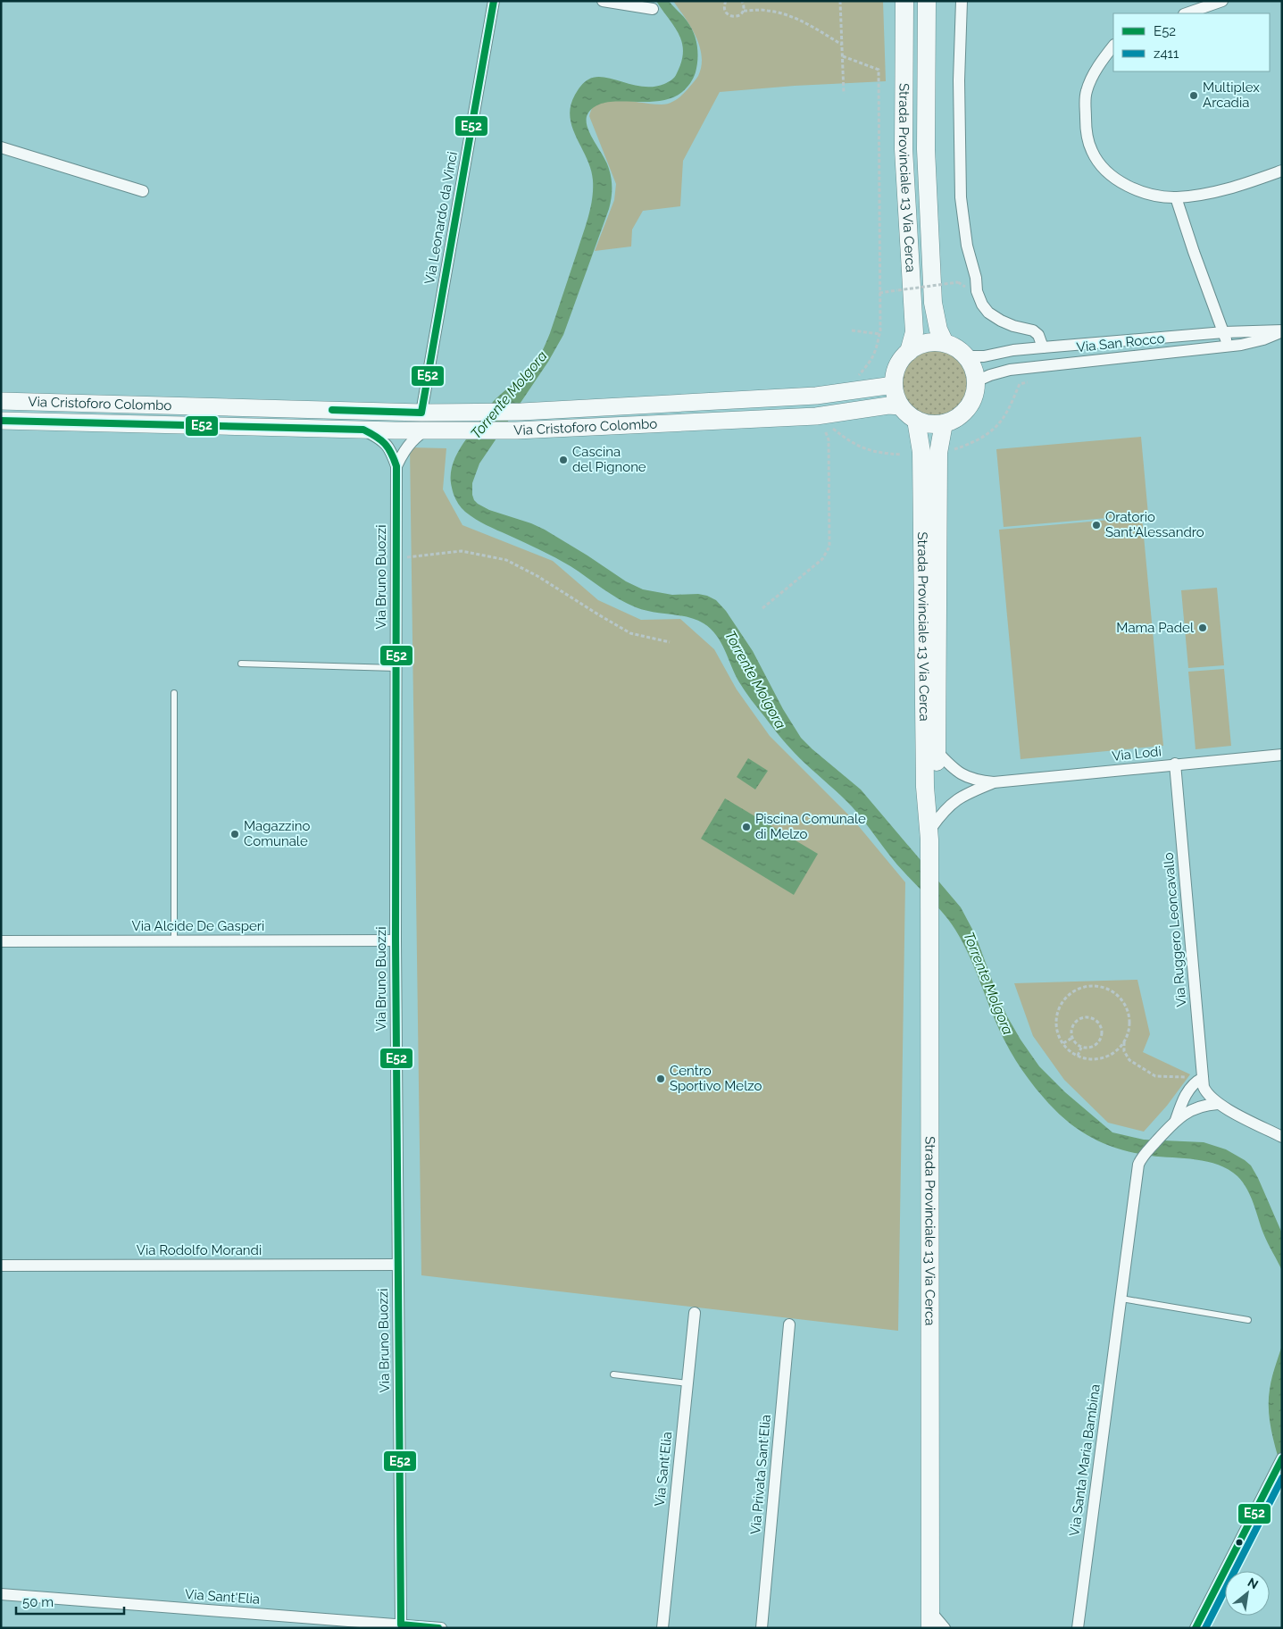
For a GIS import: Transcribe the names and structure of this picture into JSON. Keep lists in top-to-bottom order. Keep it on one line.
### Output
{"streets":{"main road":["Strada Provinciale 13 Via Cerca"],"street":["Via Leonardo da Vinci","Via San Rocco","Via Cristoforo Colombo","Via Bruno Buozzi","Via Lodi","Via Alcide De Gasperi","Via Ruggero Leoncavallo","Via Rodolfo Morandi","Via Santa Maria Bambina","Via Sant'Elia","Via Privata Sant'Elia"]},"crossings":[["Strada Provinciale 13 Via Cerca","Via San Rocco"],["Strada Provinciale 13 Via Cerca","Via Cristoforo Colombo"],["Strada Provinciale 13 Via Cerca","Via Lodi"],["Via Leonardo da Vinci","Via Cristoforo Colombo"],["Via San Rocco","Via Cristoforo Colombo"],["Via Cristoforo Colombo","Via Bruno Buozzi"],["Via Bruno Buozzi","Via Alcide De Gasperi"],["Via Bruno Buozzi","Via Rodolfo Morandi"],["Via Bruno Buozzi","Via Sant'Elia"],["Via Lodi","Via Ruggero Leoncavallo"],["Via Ruggero Leoncavallo","Via Santa Maria Bambina"]],"water":["Torrente Molgora"],"places":["Multiplex Arcadia","Cascina del Pignone","Oratorio Sant'Alessandro","Mama Padel","Piscina Comunale di Melzo","Magazzino Comunale","Centro Sportivo Melzo"],"lines":["transit line E52","transit line z411"],"legend":["E52","z411"],"scale_bar":"50 m","north":"top right"}
